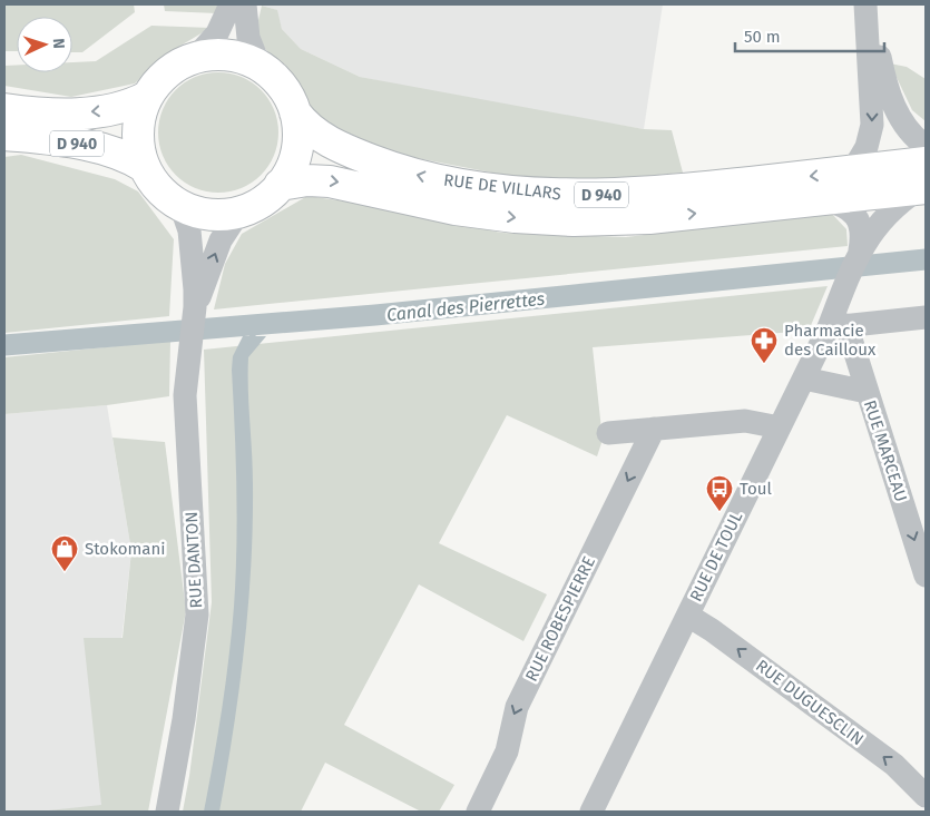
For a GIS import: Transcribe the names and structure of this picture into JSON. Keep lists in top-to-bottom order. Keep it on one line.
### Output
{"streets":{"main road":["D 940","RUE DE VILLARS"],"street":["RUE MARCEAU","RUE DE TOUL","RUE DANTON","RUE ROBESPIERRE","RUE DUGUESCLIN"]},"crossings":[["D 940","RUE DE VILLARS"],["RUE MARCEAU","RUE DE TOUL"],["RUE DE TOUL","RUE DUGUESCLIN"]],"one_way":["RUE MARCEAU","RUE ROBESPIERRE","RUE DUGUESCLIN"],"water":["Canal des Pierrettes"],"places":{"pharmacy":["Pharmacie des Cailloux"],"bus stop":["Toul"],"shop":["Stokomani"]},"scale_bar":"50 m","north":"right"}
